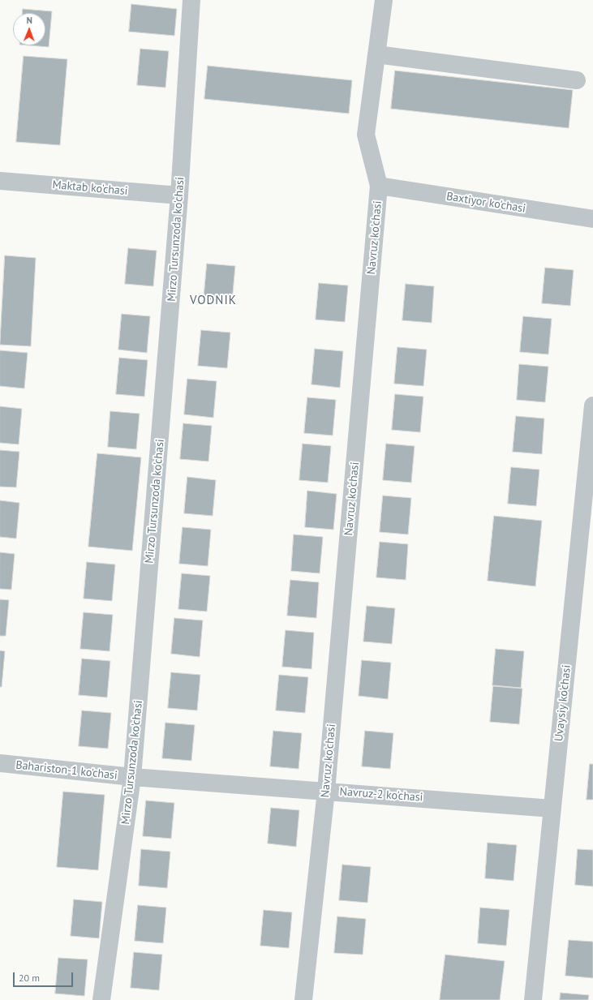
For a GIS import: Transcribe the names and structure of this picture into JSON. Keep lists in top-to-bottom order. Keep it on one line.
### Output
{"streets":{"street":["Maktab ko'chasi","Baxtiyor ko'chasi","Navruz ko'chasi","Mirzo Tursunzoda ko'chasi","Uvaysiy ko'chasi","Bahariston-1 ko'chasi","Navruz-2 ko'chasi"]},"crossings":[["Maktab ko'chasi","Mirzo Tursunzoda ko'chasi"],["Baxtiyor ko'chasi","Navruz ko'chasi"],["Navruz ko'chasi","Navruz-2 ko'chasi"],["Mirzo Tursunzoda ko'chasi","Bahariston-1 ko'chasi"],["Mirzo Tursunzoda ko'chasi","Navruz-2 ko'chasi"],["Uvaysiy ko'chasi","Navruz-2 ko'chasi"],["Bahariston-1 ko'chasi","Navruz-2 ko'chasi"]],"districts":["VODNIK"],"scale_bar":"20 m","north":"top"}
